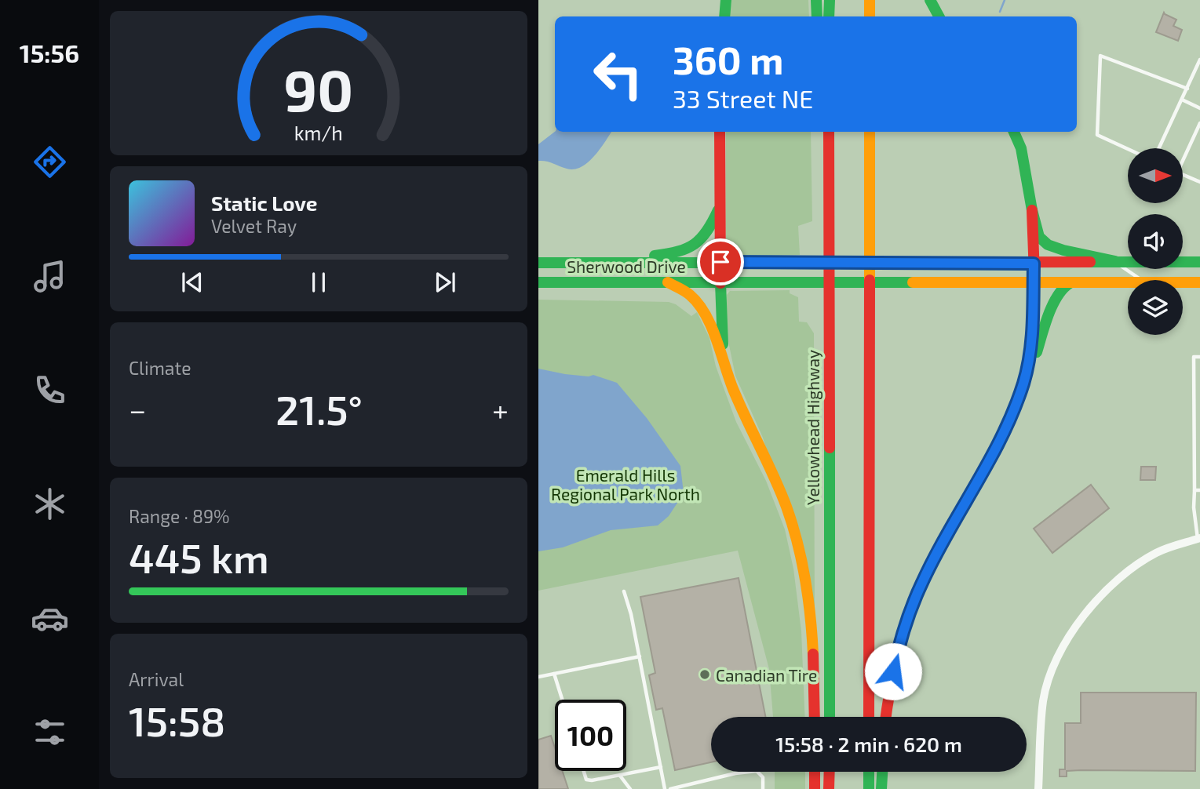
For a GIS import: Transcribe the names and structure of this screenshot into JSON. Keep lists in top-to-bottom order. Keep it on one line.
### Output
{"streets":{"main road":["Sherwood Drive","Yellowhead Highway"]},"parks":["Emerald Hills Regional Park North"],"places":["Canadian Tire"],"north":"right","page":{"tabs":"15:56","turn":["360 m","33 Street NE"],"song":["Static Love","Velvet Ray"],"tile":["Climate",["Range · 89%","445 km"],["Arrival","15:58"]],"heat":["−","21.5°","+"],"limit":"100","trip":"15:58 · 2 min · 620 m","gauge":["90","km/h"]}}
